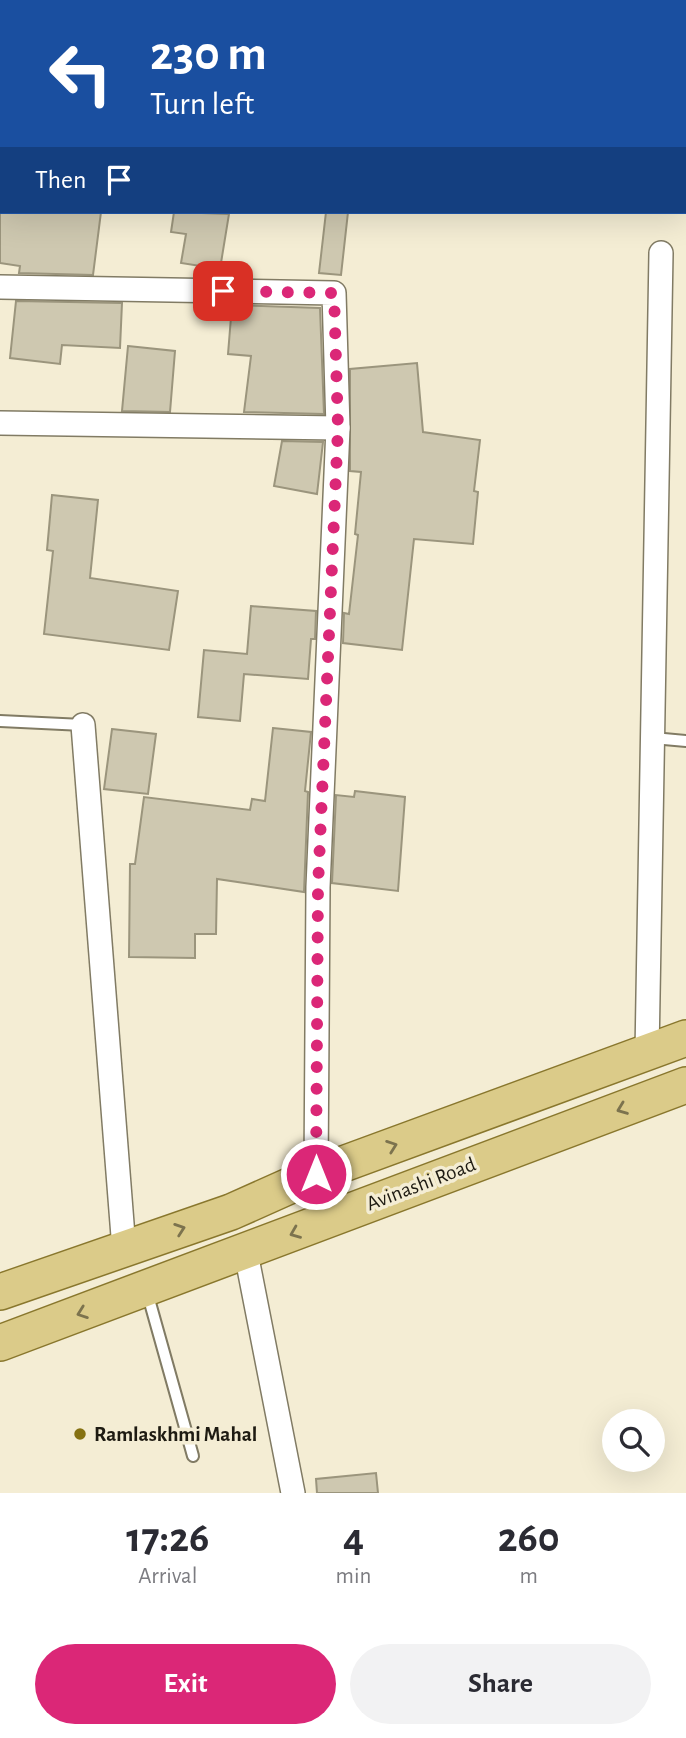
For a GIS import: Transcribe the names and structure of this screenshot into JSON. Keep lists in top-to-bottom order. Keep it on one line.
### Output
{"streets":{"main road":["Avinashi Road"]},"places":["Ramlaskhmi Mahal"],"page":{"turn":["230 m","Turn left"],"then":"Then","eta":["17:26","Arrival","4","min","260","m"],"buttons":["Exit","Share"]}}
